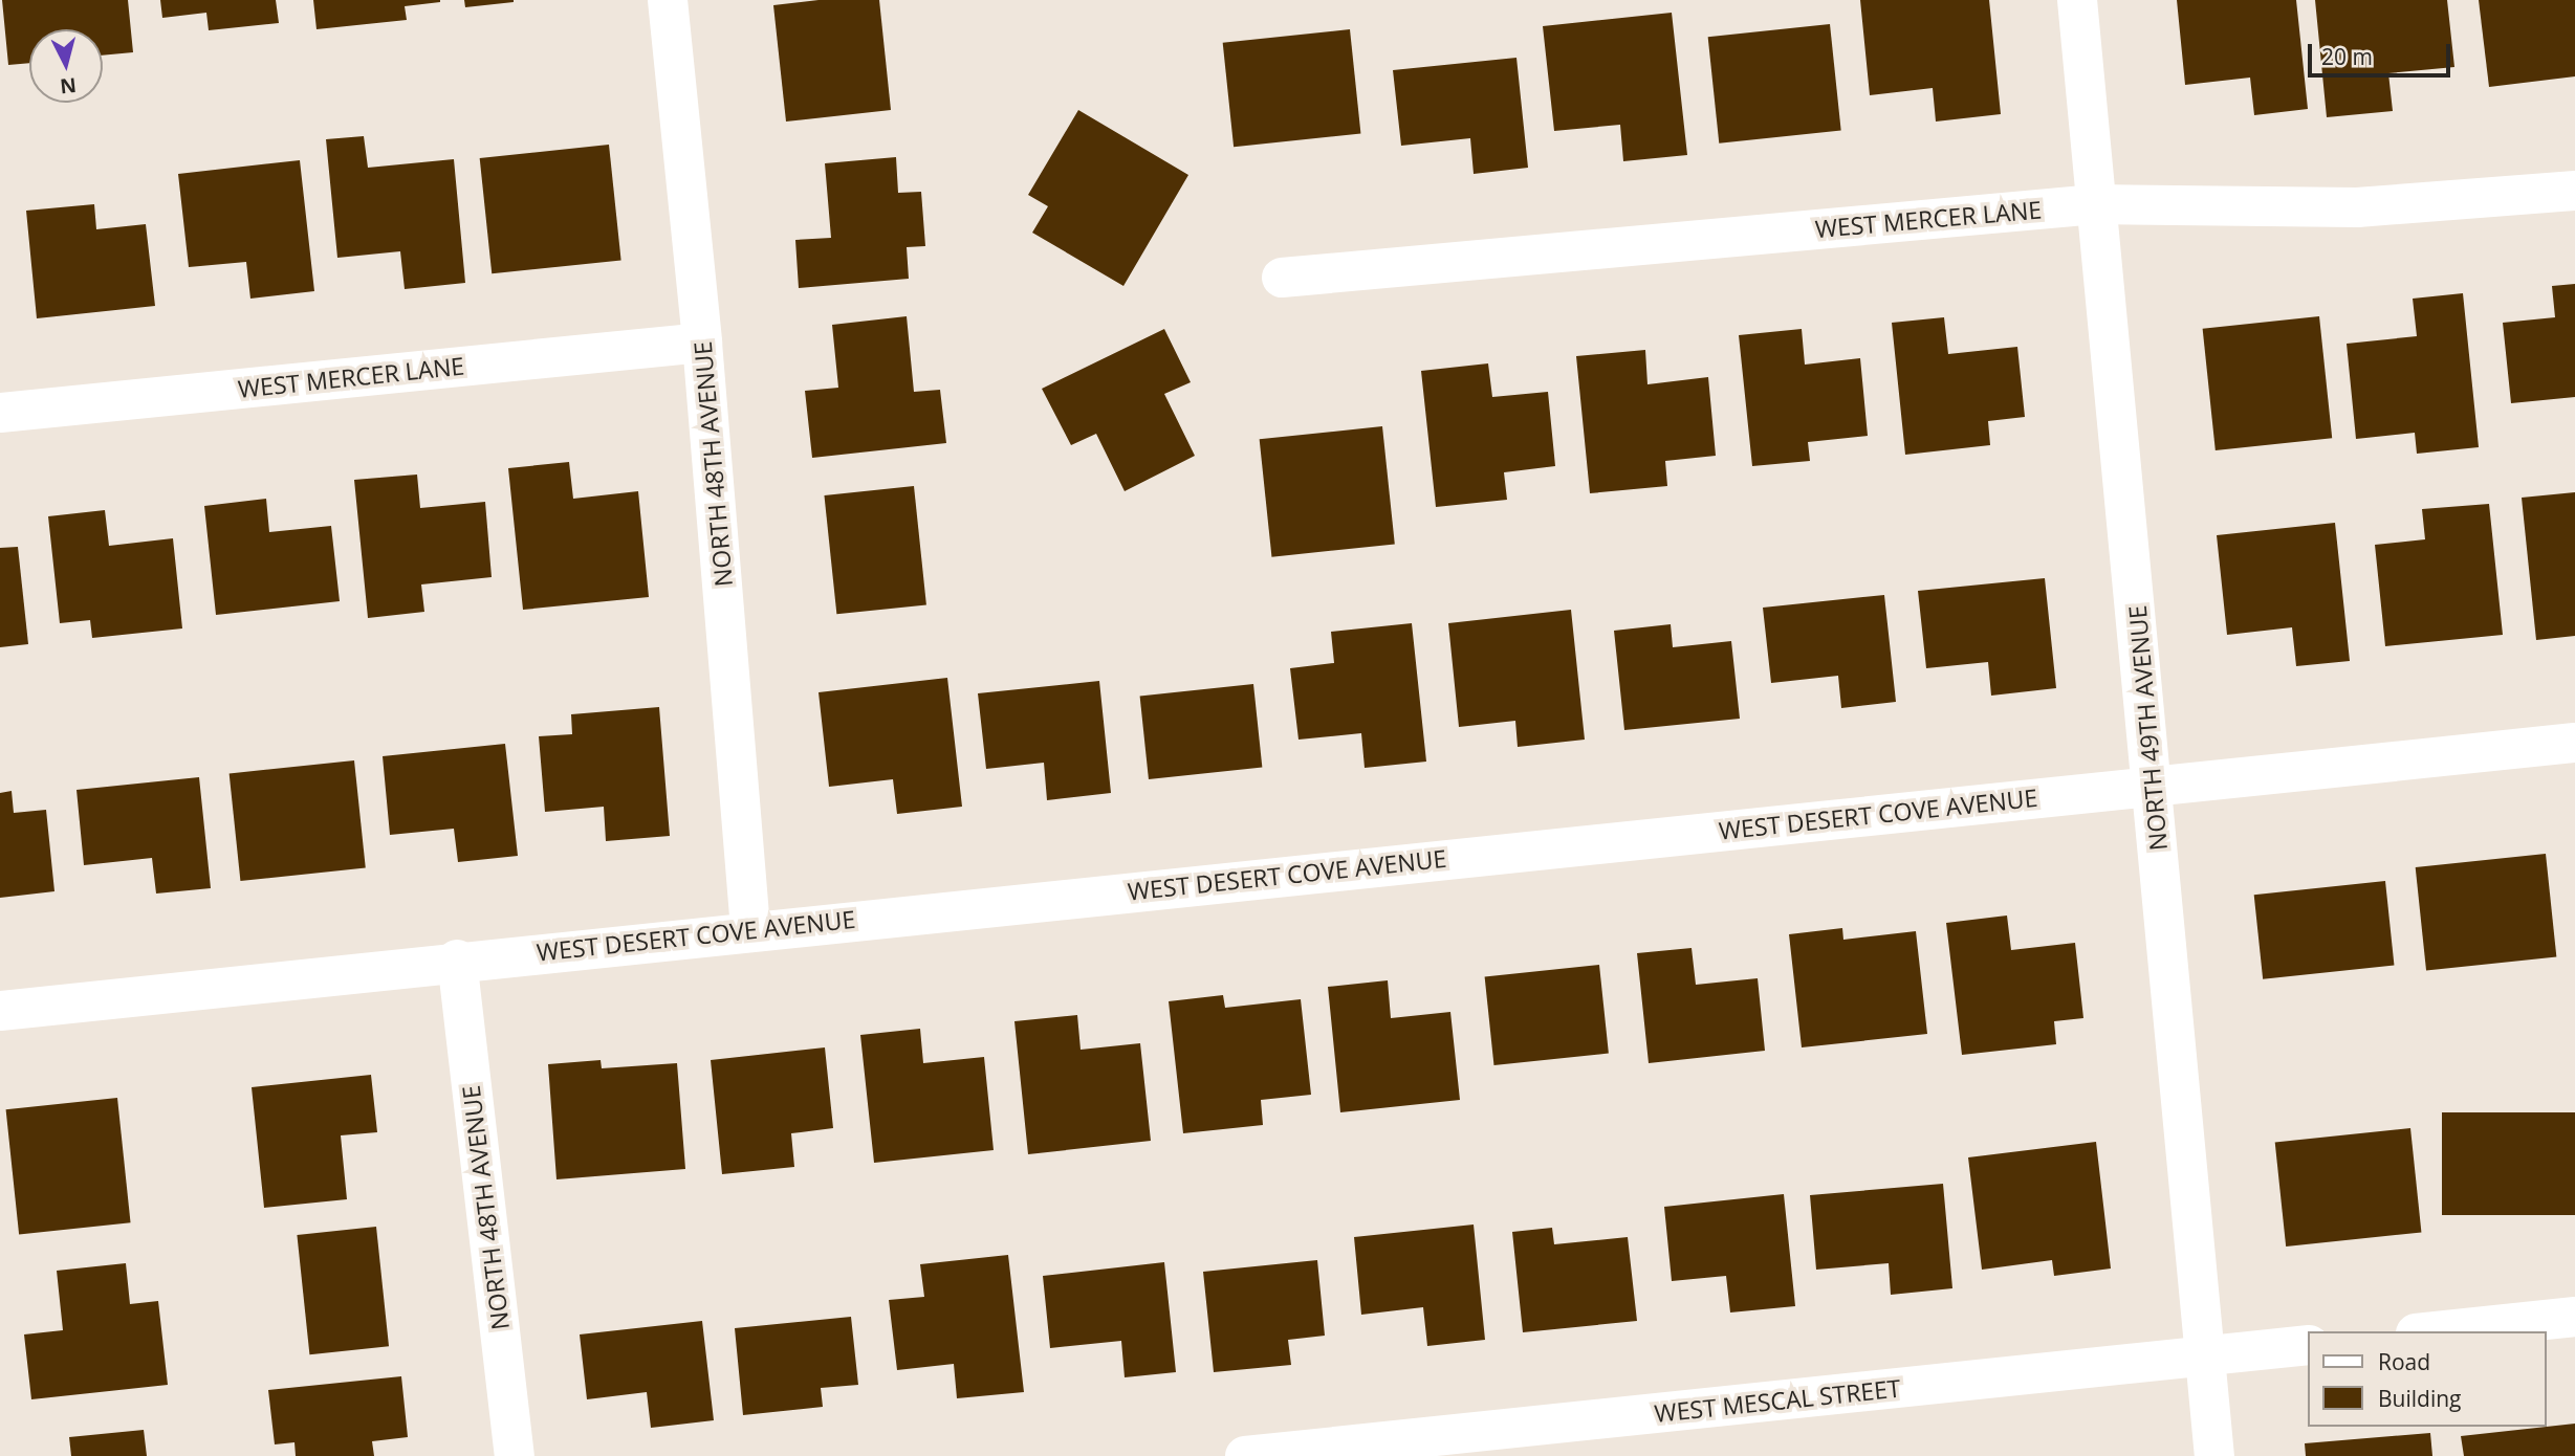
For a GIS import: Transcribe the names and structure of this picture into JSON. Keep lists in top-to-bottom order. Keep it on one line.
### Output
{"streets":{"street":["WEST MERCER LANE","NORTH 48TH AVENUE","NORTH 49TH AVENUE","WEST DESERT COVE AVENUE","WEST MESCAL STREET"]},"crossings":[["WEST MERCER LANE","NORTH 48TH AVENUE"],["WEST MERCER LANE","NORTH 49TH AVENUE"],["NORTH 48TH AVENUE","WEST DESERT COVE AVENUE"],["NORTH 49TH AVENUE","WEST DESERT COVE AVENUE"],["NORTH 49TH AVENUE","WEST MESCAL STREET"]],"legend":["Road","Building"],"scale_bar":"20 m","north":"bottom"}
